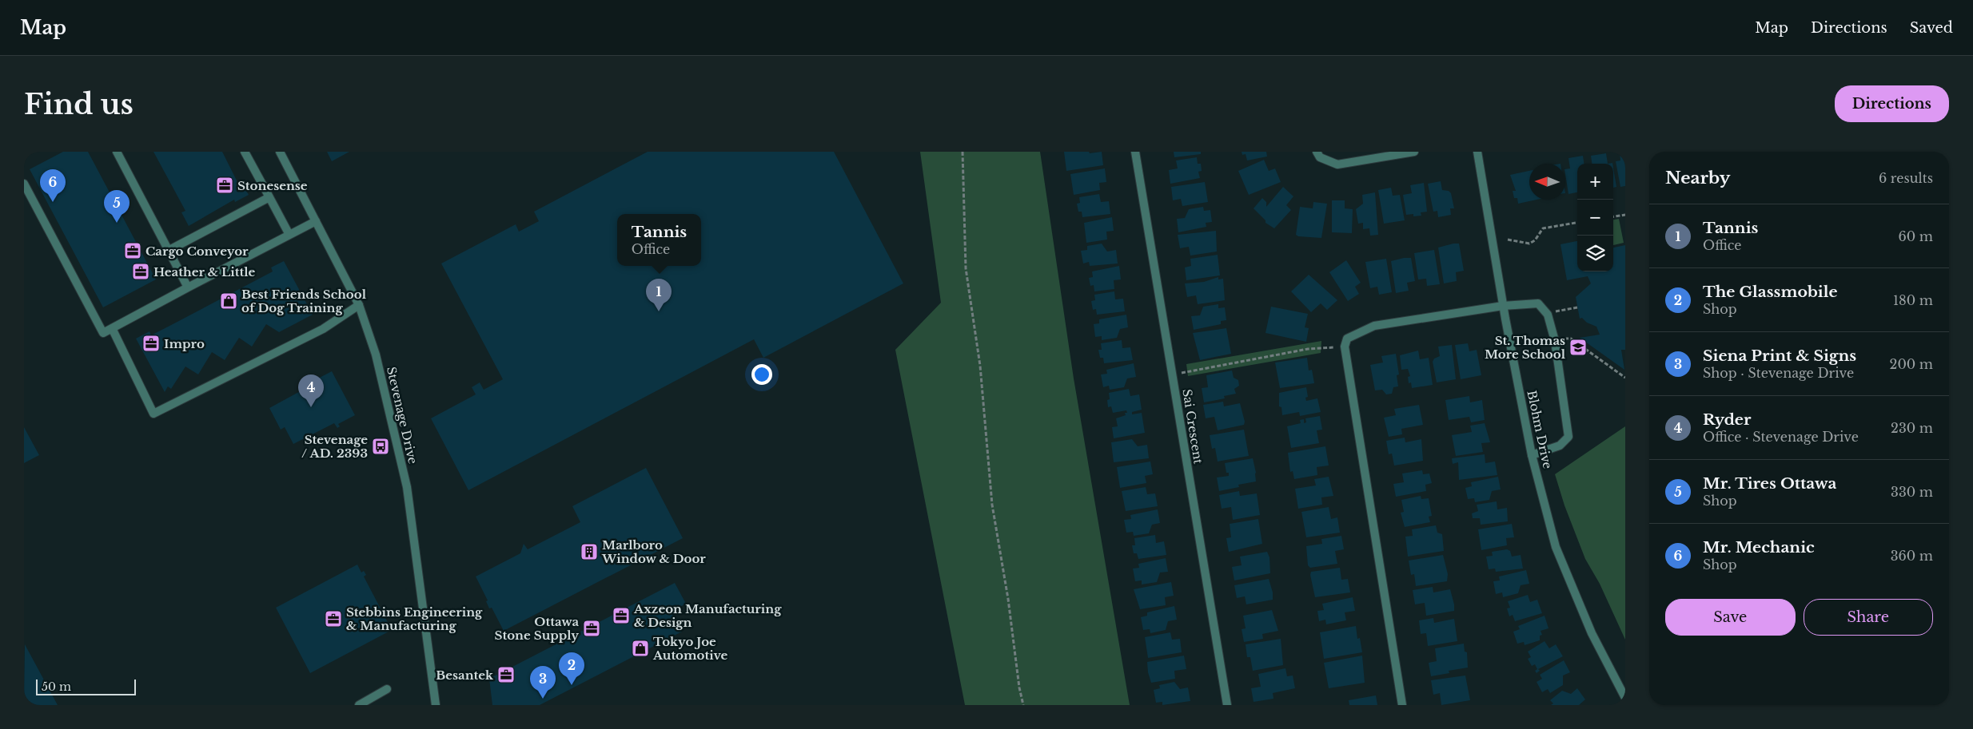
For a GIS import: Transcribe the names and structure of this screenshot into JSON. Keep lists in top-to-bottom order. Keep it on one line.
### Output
{"streets":{"street":["Stevenage Drive","Sai Crescent","Blohm Drive"]},"places":{"office":["Stonesense","Cargo Conveyor","Heather & Little","Impro","Axzeon Manufacturing & Design","Stebbins Engineering & Manufacturing","Ottawa Stone Supply","Besantek"],"shop":["Best Friends School of Dog Training","Tokyo Joe Automotive"],"school or university":["St. Thomas More School"],"bus stop":["Stevenage / AD. 2393"],"building":["Marlboro Window & Door"]},"scale_bar":"50 m","north":"left","page":{"header":"Map","nav":["Map","Directions","Saved"],"buttons":["Directions",["Save","Share"]],"title":"Find us","heading":["Nearby","6 results"],"map_buttons":["+","−"],"pins":["6","5","1","4","2","3"],"list":[{"mark":"1","name":"Tannis","note":"Office","value":"60 m"},{"mark":"2","name":"The Glassmobile","note":"Shop","value":"180 m"},{"mark":"3","name":"Siena Print & Signs","note":"Shop · Stevenage Drive","value":"200 m"},{"mark":"4","name":"Ryder","note":"Office · Stevenage Drive","value":"230 m"},{"mark":"5","name":"Mr. Tires Ottawa","note":"Shop","value":"330 m"},{"mark":"6","name":"Mr. Mechanic","note":"Shop","value":"360 m"}],"popup":["Tannis","Office"],"scale":"50 m"}}
